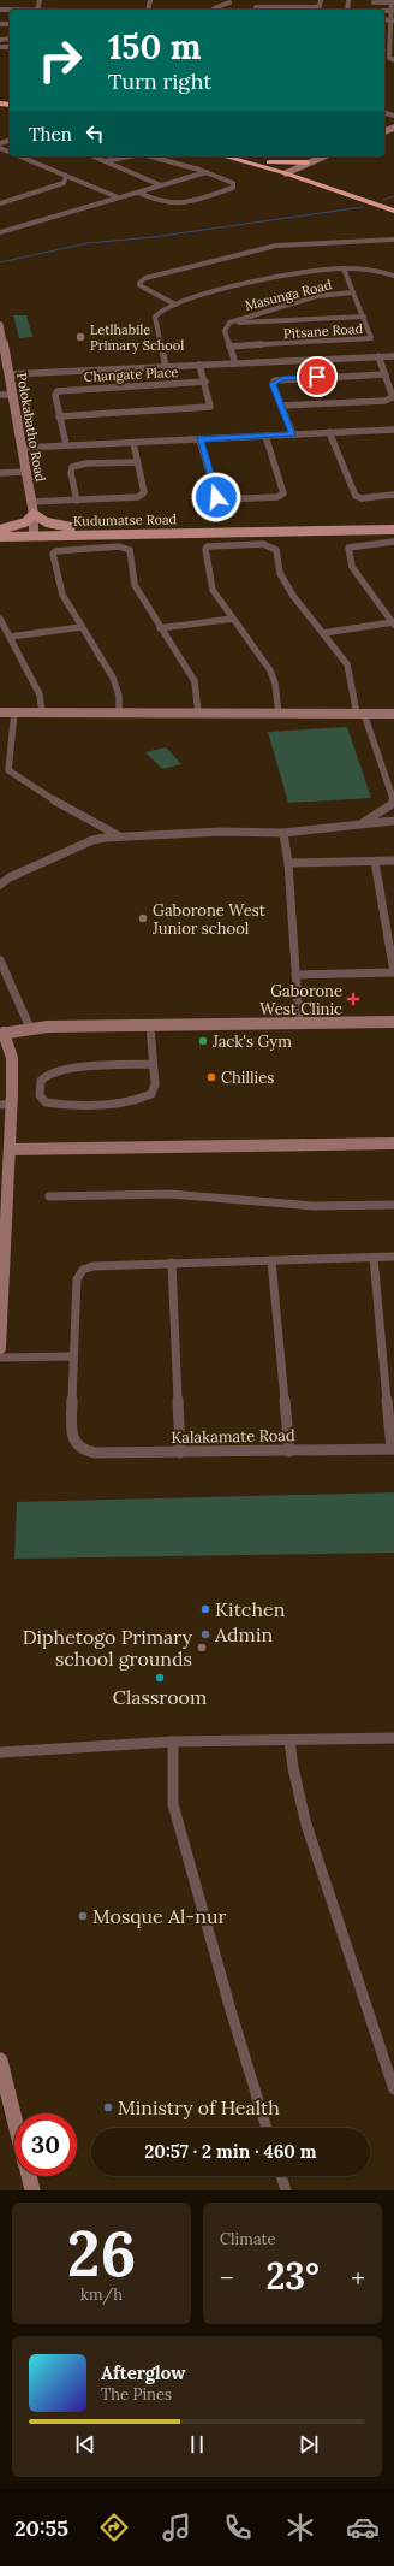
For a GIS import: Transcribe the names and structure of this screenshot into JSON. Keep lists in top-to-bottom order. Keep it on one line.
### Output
{"streets":{"main road":["Kudumatse Road"],"street":["Masunga Road","Pitsane Road","Changate Place","Polokabatho Road","Kalakamate Road"]},"crossings":[["Masunga Road","Pitsane Road"],["Polokabatho Road","Kudumatse Road"]],"places":{"other":["Letlhabile Primary School","Gaborone West Junior school","Jack's Gym","Chillies","Kitchen","Admin","Diphetogo Primary school grounds","Classroom","Mosque Al-nur","Ministry of Health"],"health":["Gaborone West Clinic"]},"page":{"turn":["150 m","Turn right"],"then":"Then","limit":"30","trip":"20:57 · 2 min · 460 m","tile":[["26","km/h"],"Climate"],"heat":["−","23°","+"],"song":["Afterglow","The Pines"],"tabs":"20:55"}}
